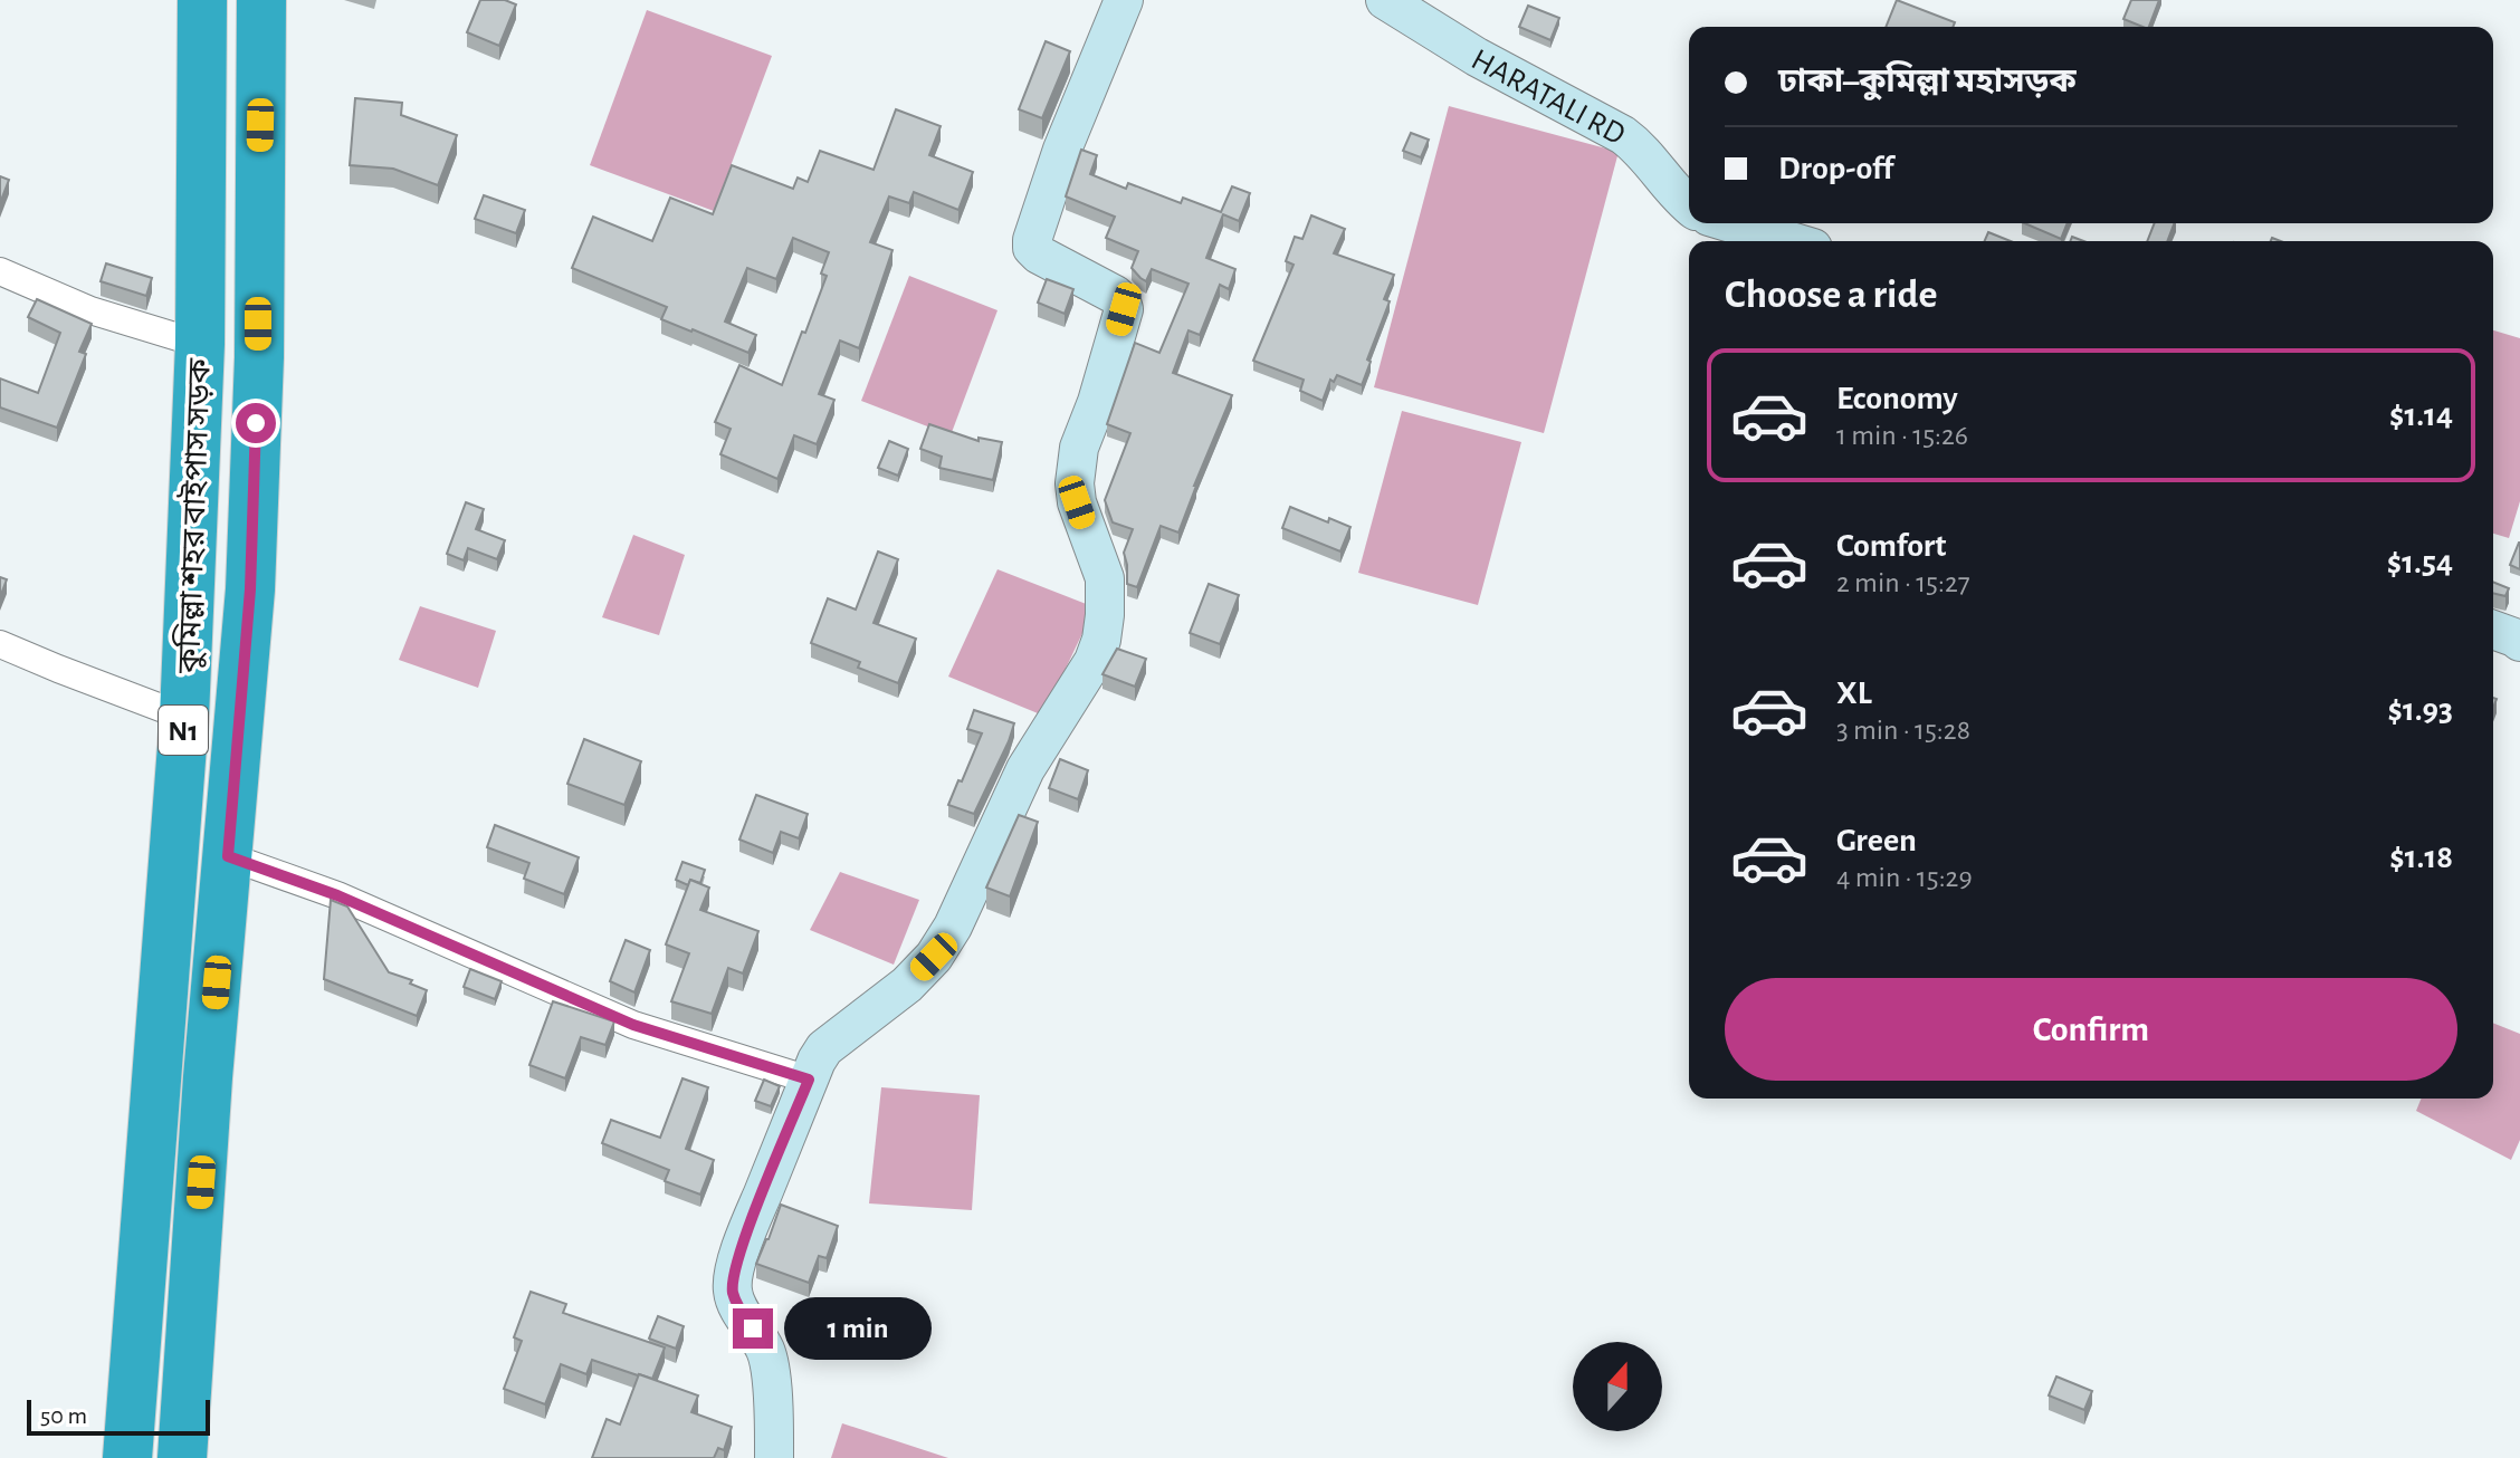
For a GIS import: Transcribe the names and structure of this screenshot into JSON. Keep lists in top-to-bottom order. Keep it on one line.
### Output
{"streets":{"highway":["কুমিল্লা শহর বাইপাস সড়ক","N1"],"street":["HARATALI RD"]},"scale_bar":"50 m","north":"top","page":{"banner":["ঢাকা–কুমিল্লা মহাসড়ক","Drop-off"],"heading":"Choose a ride","list":[{"name":"Economy","note":"1 min · 15:26","value":"$1.14"},{"name":"Comfort","note":"2 min · 15:27","value":"$1.54"},{"name":"XL","note":"3 min · 15:28","value":"$1.93"},{"name":"Green","note":"4 min · 15:29","value":"$1.18"}],"buttons":"Confirm","bubble":"1 min","scale":"50 m"}}
